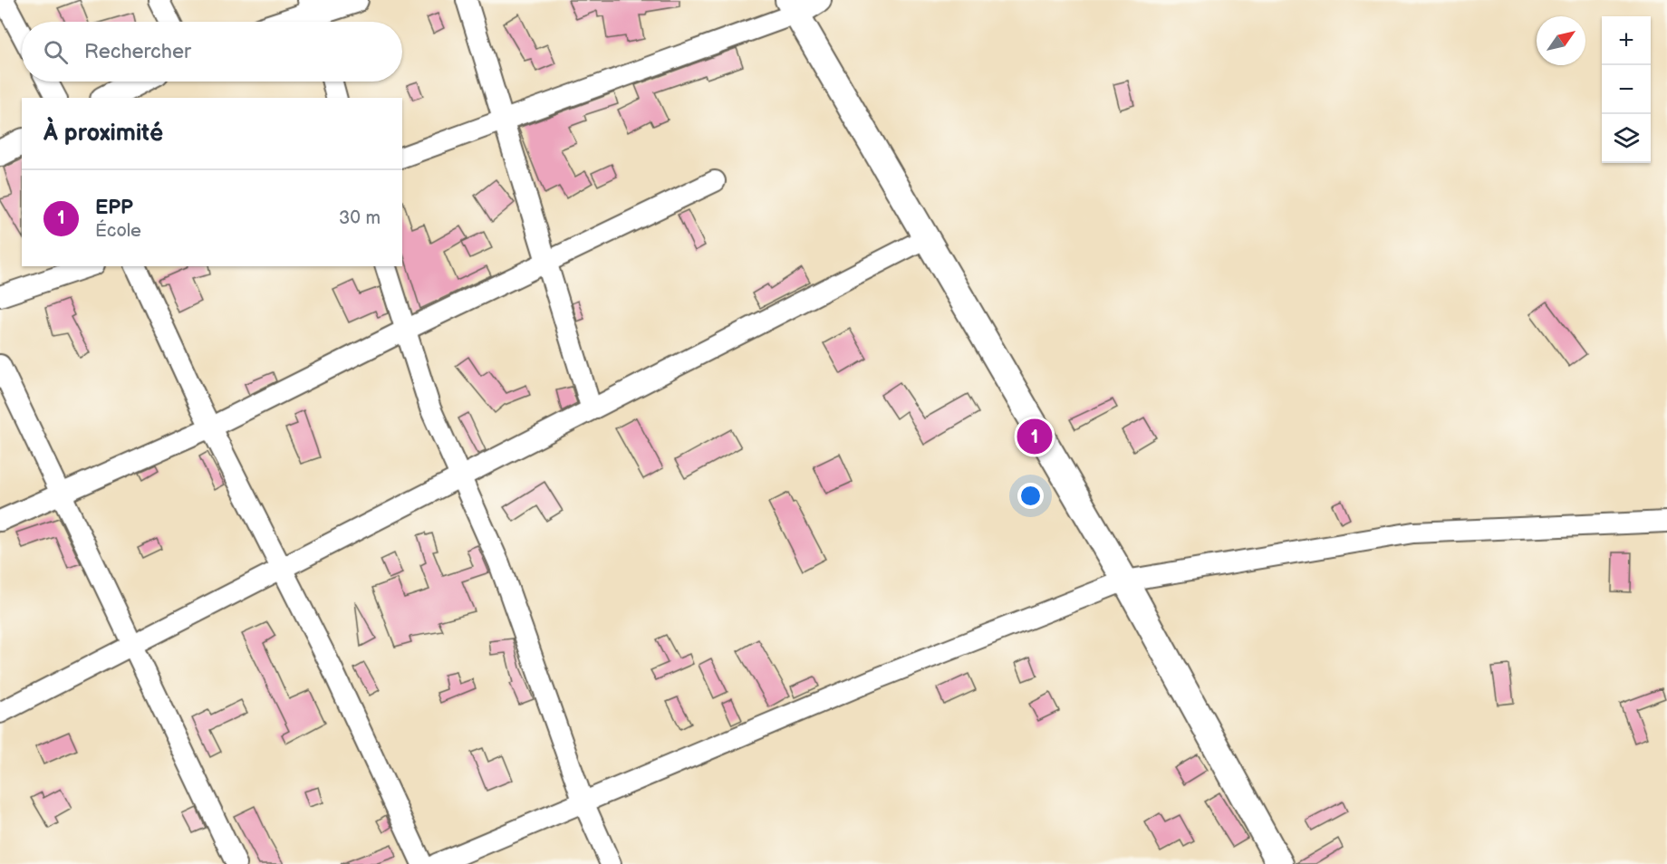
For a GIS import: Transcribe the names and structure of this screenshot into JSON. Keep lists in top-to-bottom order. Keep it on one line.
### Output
{"north":"top right","page":{"map_buttons":["+","−"],"search":"Rechercher","heading":"À proximité","list":[{"mark":"1","name":"EPP","note":"École","value":"30 m"}],"pins":"1"}}
